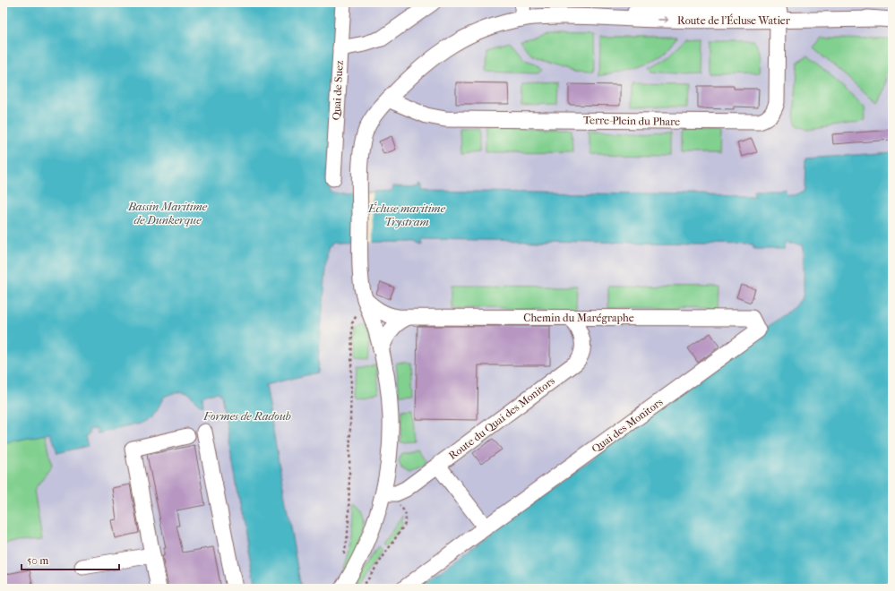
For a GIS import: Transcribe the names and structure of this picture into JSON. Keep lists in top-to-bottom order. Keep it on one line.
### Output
{"streets":{"street":["Route de l'Écluse Watier","Quai de Suez","Terre-Plein du Phare","Chemin du Marégraphe","Route du Quai des Monitors","Quai des Monitors"]},"crossings":[["Route de l'Écluse Watier","Terre-Plein du Phare"],["Route de l'Écluse Watier","Chemin du Marégraphe"],["Route de l'Écluse Watier","Route du Quai des Monitors"],["Chemin du Marégraphe","Route du Quai des Monitors"],["Chemin du Marégraphe","Quai des Monitors"]],"water":["Bassin Maritime de Dunkerque","Écluse maritime Trystram","Formes de Radoub"],"scale_bar":"50 m"}
